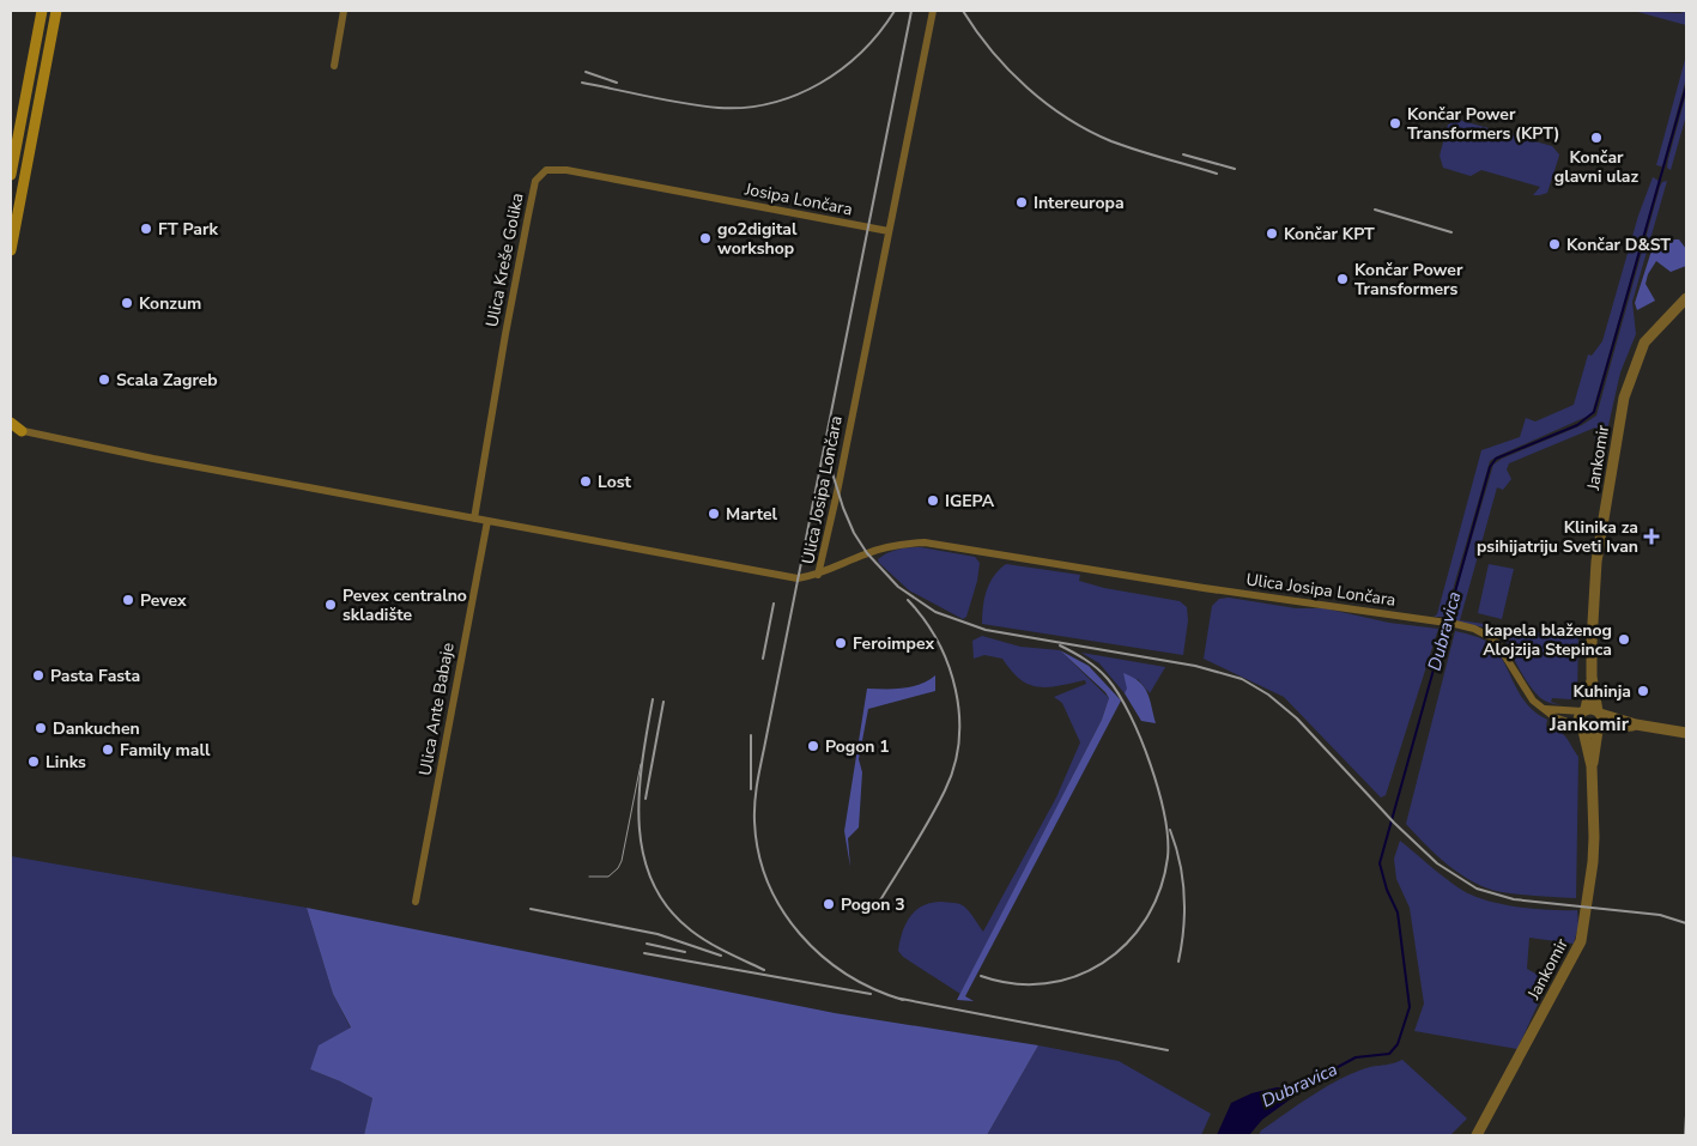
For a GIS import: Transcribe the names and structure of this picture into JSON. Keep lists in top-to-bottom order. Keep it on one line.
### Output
{"streets":{"street":["Josipa Lončara","Ulica Kreše Golika","Jankomir","Ulica Josipa Lončara","Ulica Ante Babaje"]},"crossings":[["Josipa Lončara","Ulica Kreše Golika"],["Josipa Lončara","Ulica Josipa Lončara"],["Jankomir","Ulica Josipa Lončara"]],"districts":["Jankomir"],"water":["Dubravica"],"places":{"other":["Končar Power Transformers (KPT)","Končar glavni ulaz","Intereuropa","FT Park","Končar KPT","go2digital workshop","Končar D&ST","Končar Power Transformers","Konzum","Scala Zagreb","Lost","IGEPA","Martel","Pevex","Pevex centralno skladište","kapela blaženog Alojzija Stepinca","Feroimpex","Pasta Fasta","Kuhinja","Dankuchen","Pogon 1","Family mall","Links","Pogon 3"],"health":["Klinika za psihijatriju Sveti Ivan"]}}
